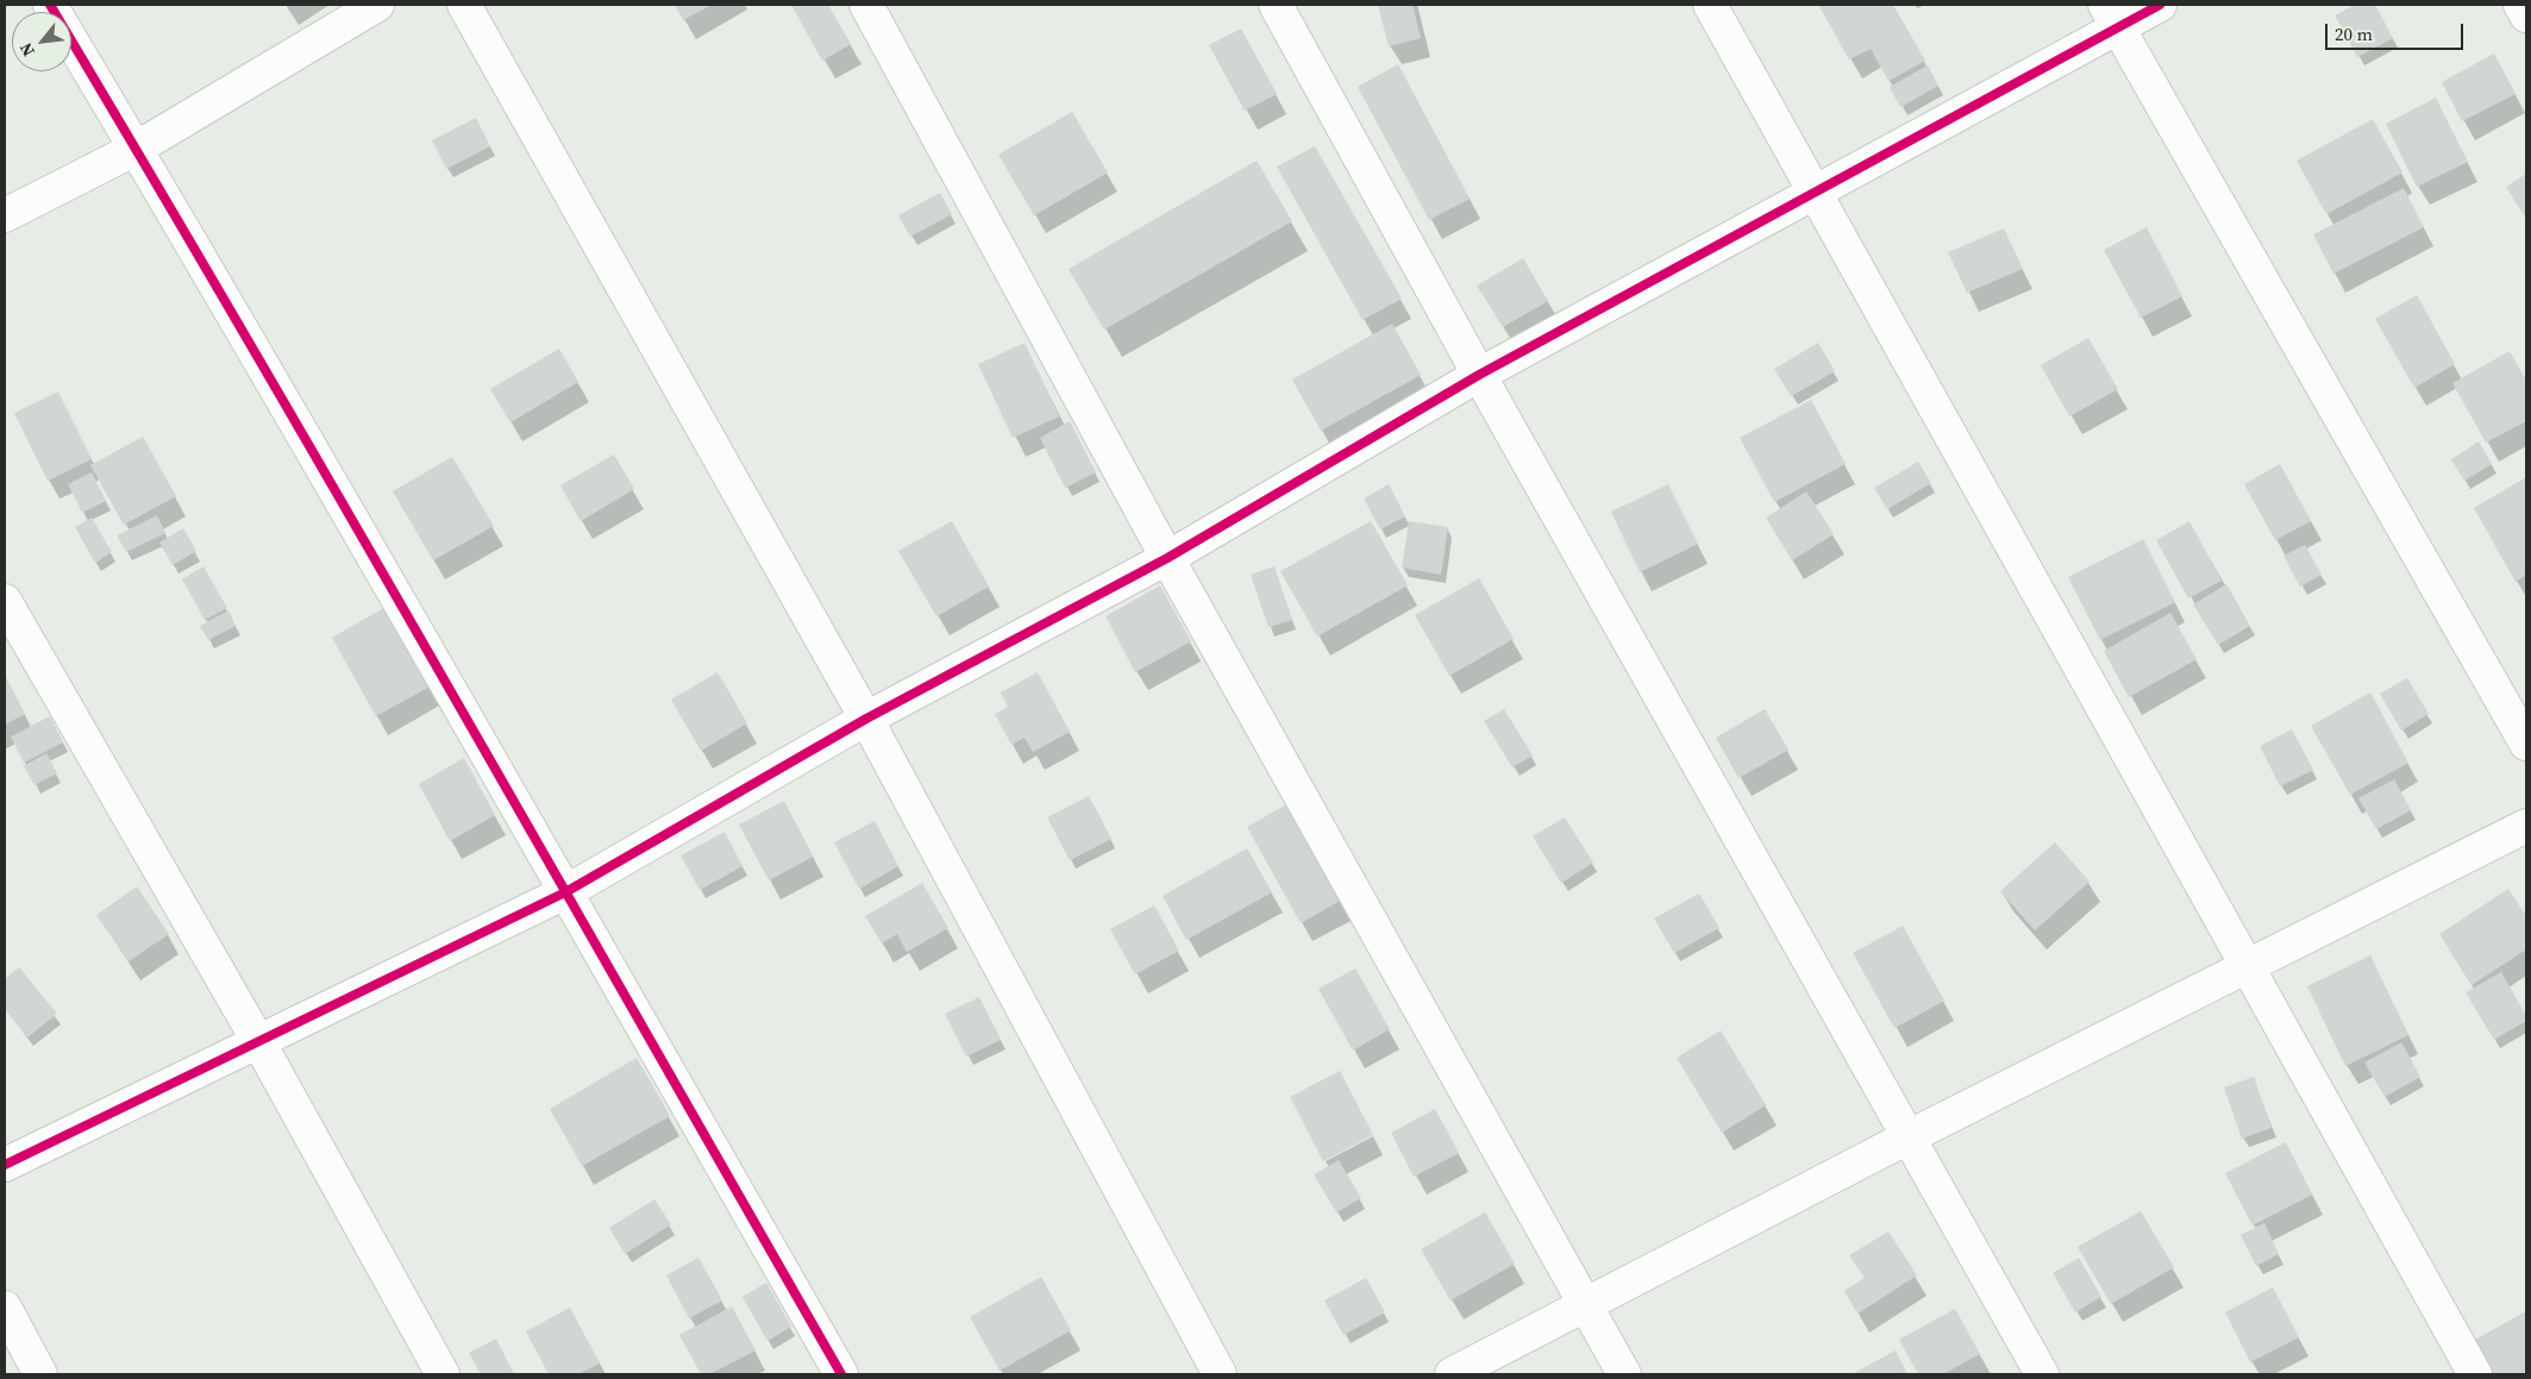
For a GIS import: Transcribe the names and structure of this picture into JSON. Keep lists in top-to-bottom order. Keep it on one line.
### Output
{"scale_bar":"20 m","north":"bottom left"}
